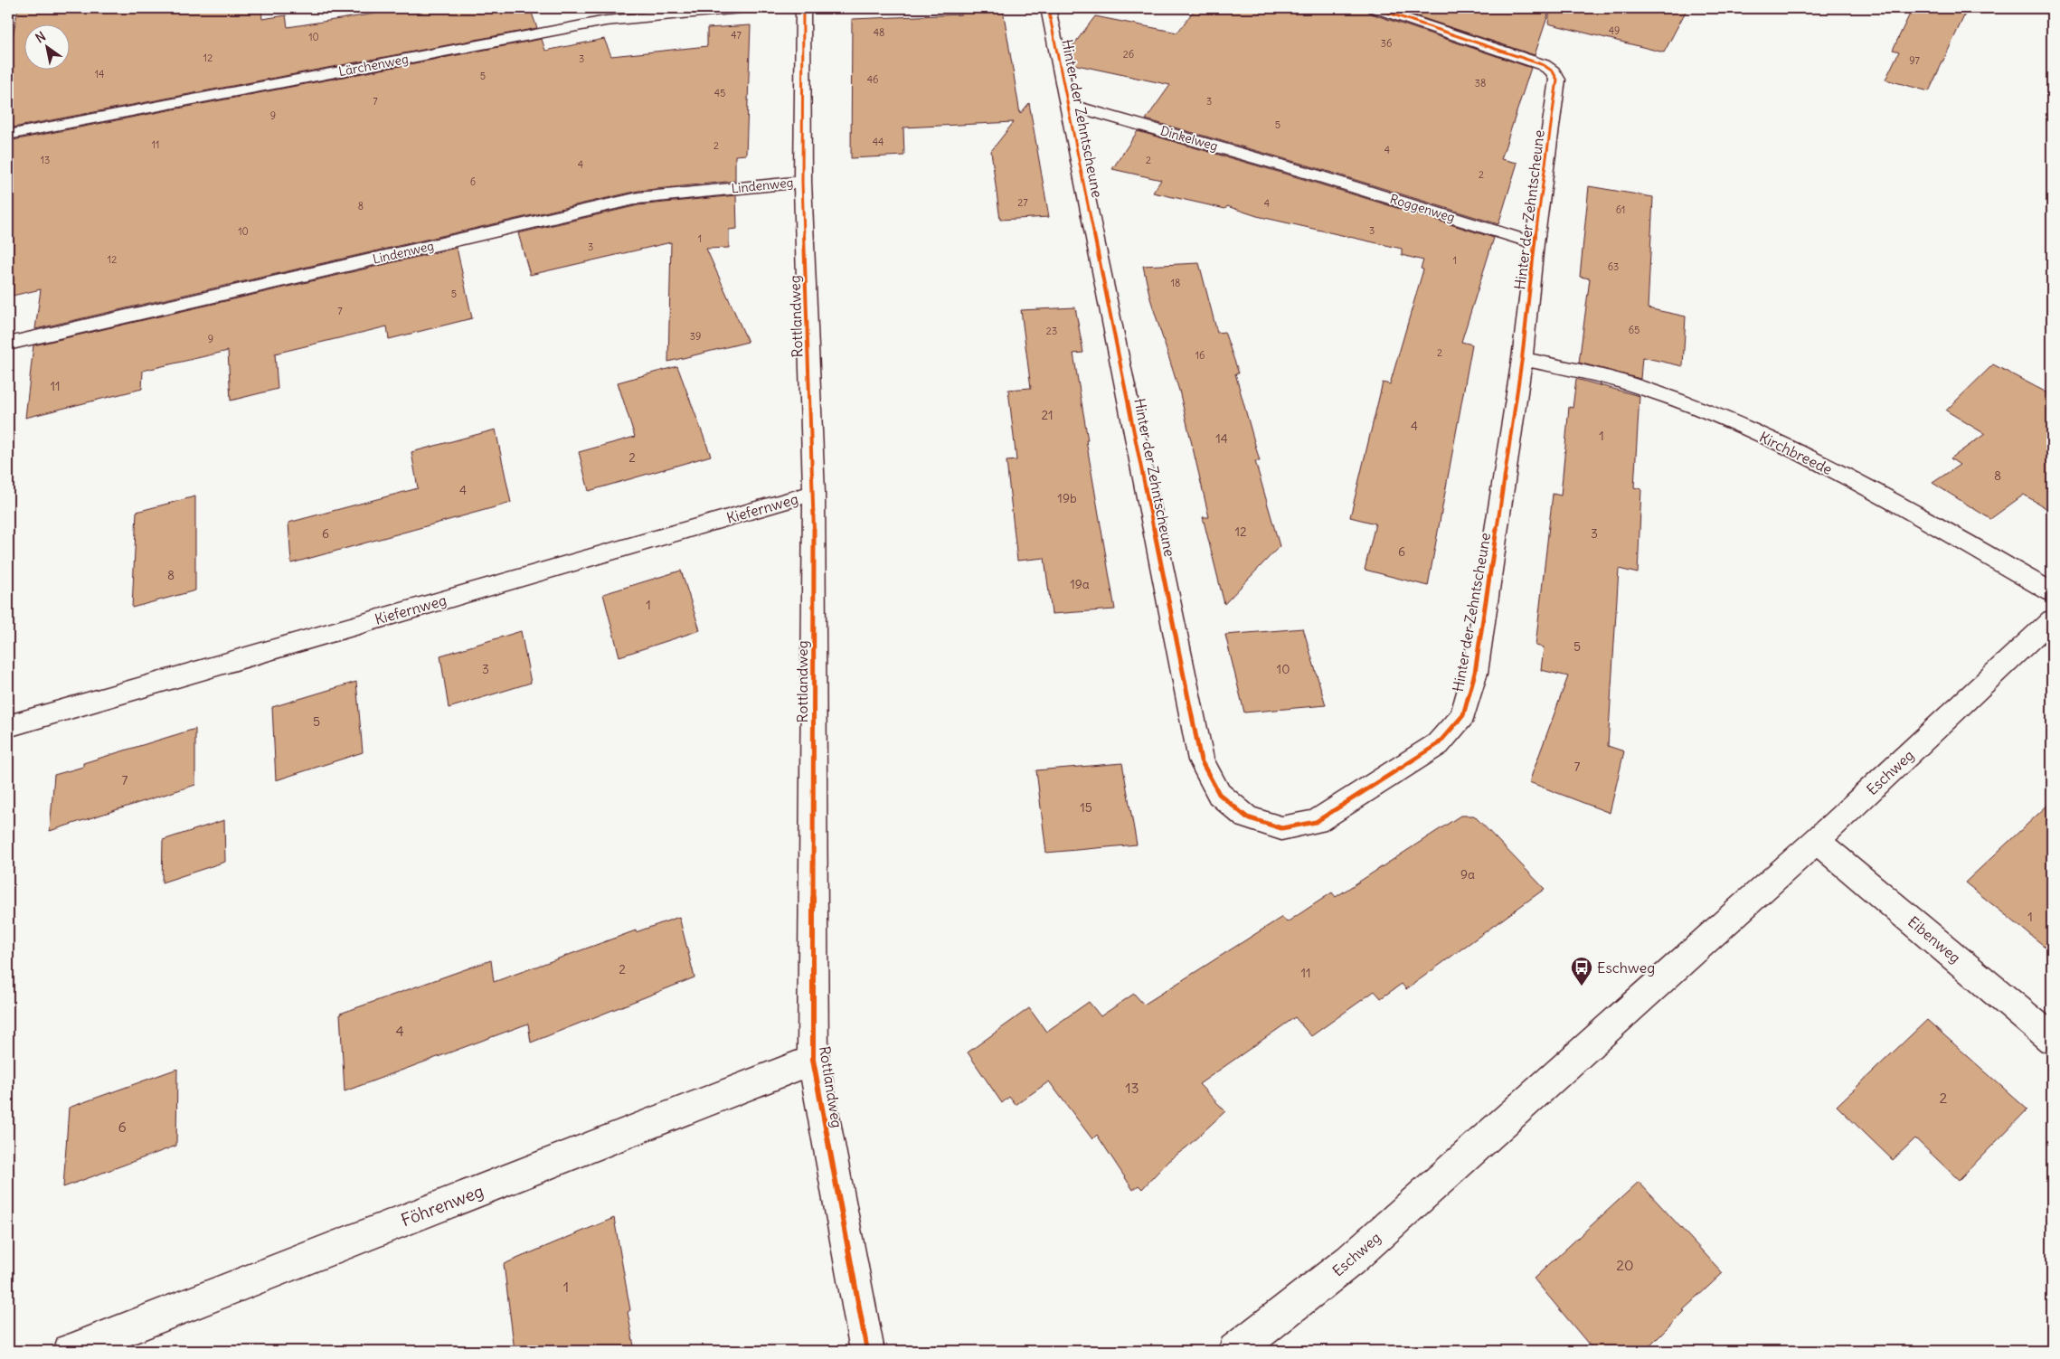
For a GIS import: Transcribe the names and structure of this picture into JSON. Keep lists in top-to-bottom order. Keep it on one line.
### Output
{"streets":{"street":["Lärchenweg","Hinter der Zehntscheune","Dinkelweg","Lindenweg","Roggenweg","Rottlandweg","Kirchbreede","Kiefernweg","Eschweg","Eibenweg","Föhrenweg"]},"crossings":[["Hinter der Zehntscheune","Dinkelweg"],["Hinter der Zehntscheune","Roggenweg"],["Hinter der Zehntscheune","Kirchbreede"],["Dinkelweg","Roggenweg"],["Lindenweg","Rottlandweg"],["Rottlandweg","Kiefernweg"],["Rottlandweg","Föhrenweg"],["Eschweg","Eibenweg"]],"places":{"bus stop":["Eschweg"]},"house_numbers":["49","48","47","10","36","26","12","3","97","14","5","46","38","45","7","3","9","5","44","11","2","4","13","2","4","2","6","27","4","8","61","3","10","1","3","12","1","63","18","5","7","65","23","39","9","2","16","11","21","4","1","14","2","8","4","19b","12","6","3","6","8","19a","1","5","3","10","5","7","7","15","9a","1","2","11","4","13","2","6","20","1"],"north":"top left"}
